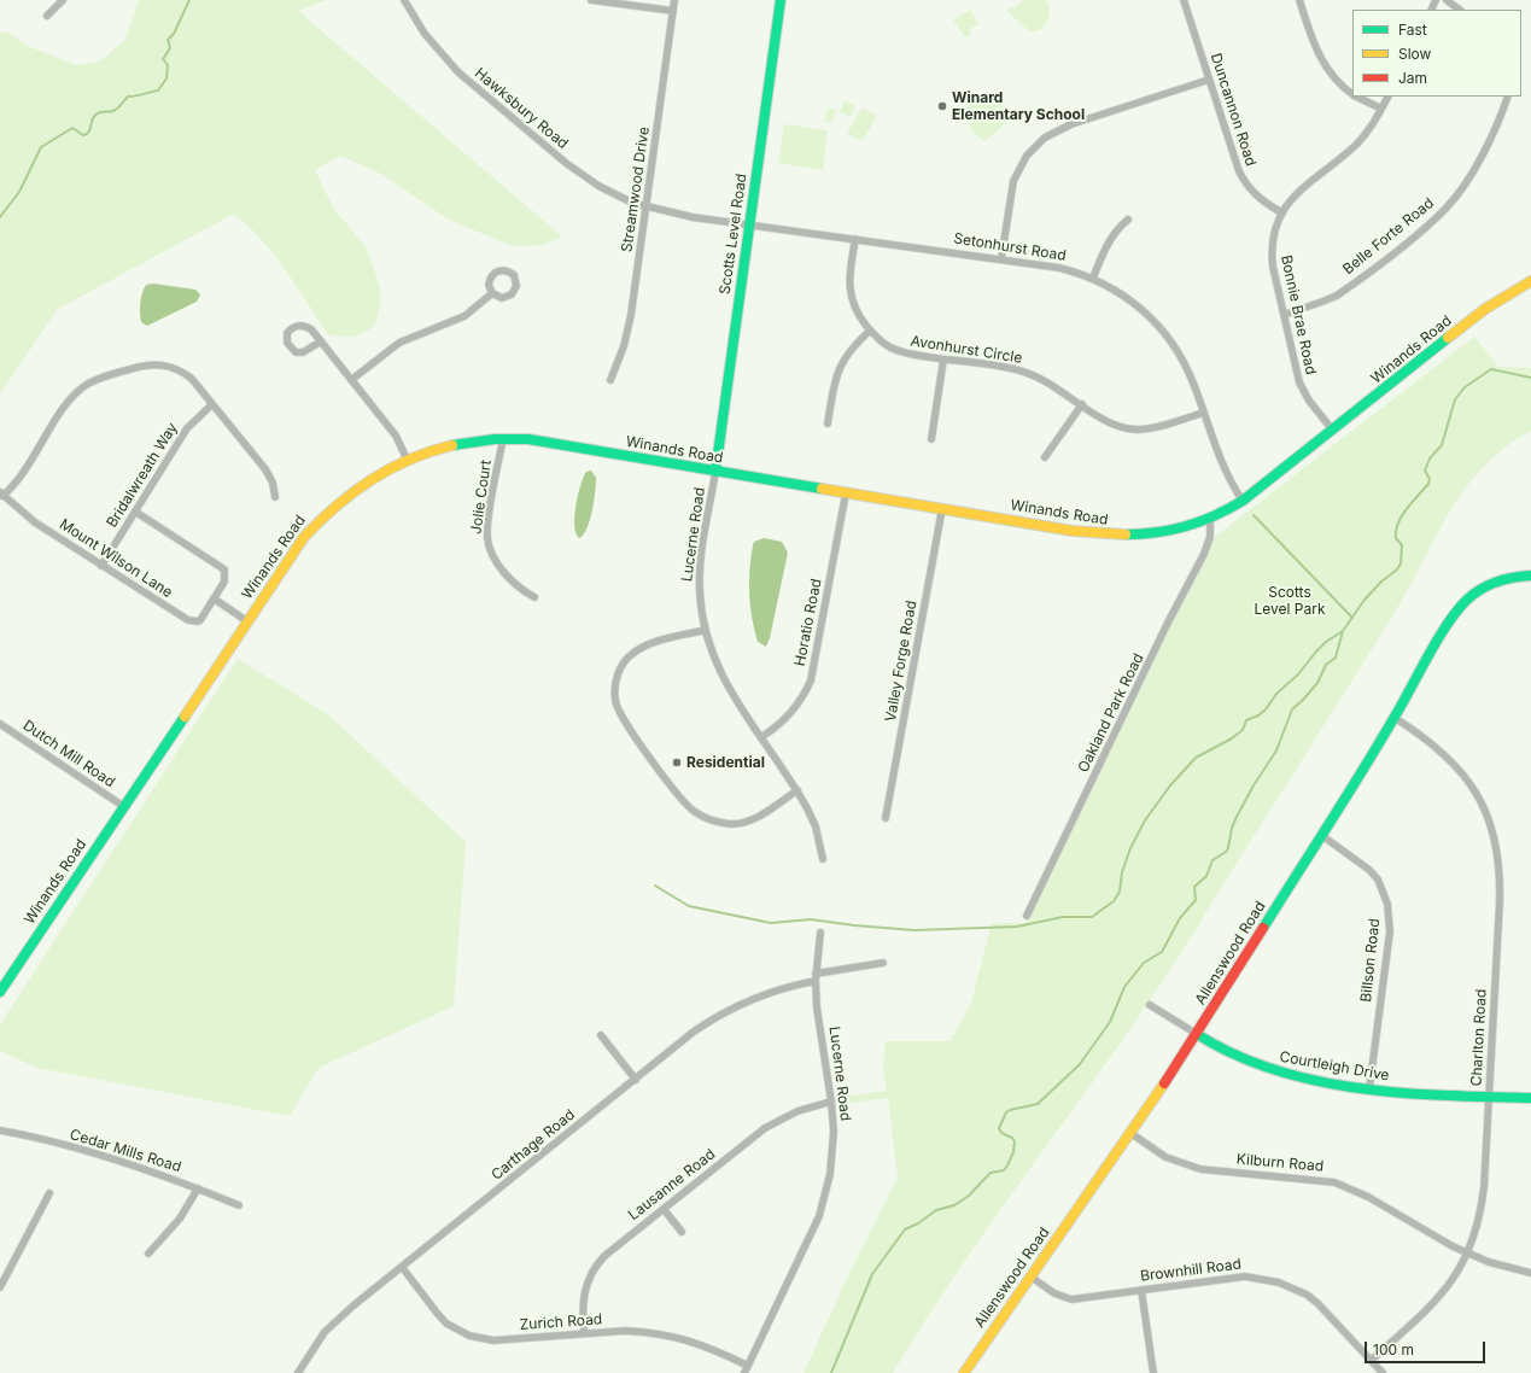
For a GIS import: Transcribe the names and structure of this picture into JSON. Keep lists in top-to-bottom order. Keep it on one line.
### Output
{"streets":{"street":["Hawksbury Road","Duncannon Road","Streamwood Drive","Scotts Level Road","Belle Forte Road","Setonhurst Road","Bonnie Brae Road","Avonhurst Circle","Winands Road","Bridalwreath Way","Jolie Court","Lucerne Road","Mount Wilson Lane","Horatio Road","Valley Forge Road","Oakland Park Road","Dutch Mill Road","Allenswood Road","Billson Road","Charlton Road","Courtleigh Drive","Carthage Road","Cedar Mills Road","Kilburn Road","Lausanne Road","Brownhill Road","Zurich Road"]},"crossings":[["Hawksbury Road","Streamwood Drive"],["Hawksbury Road","Setonhurst Road"],["Duncannon Road","Bonnie Brae Road"],["Streamwood Drive","Setonhurst Road"],["Scotts Level Road","Setonhurst Road"],["Scotts Level Road","Winands Road"],["Scotts Level Road","Lucerne Road"],["Belle Forte Road","Bonnie Brae Road"],["Setonhurst Road","Avonhurst Circle"],["Setonhurst Road","Winands Road"],["Bonnie Brae Road","Winands Road"],["Winands Road","Jolie Court"],["Winands Road","Lucerne Road"],["Winands Road","Horatio Road"],["Winands Road","Valley Forge Road"],["Winands Road","Oakland Park Road"],["Winands Road","Dutch Mill Road"],["Bridalwreath Way","Mount Wilson Lane"],["Lucerne Road","Horatio Road"],["Lucerne Road","Carthage Road"],["Lucerne Road","Lausanne Road"],["Lucerne Road","Zurich Road"],["Allenswood Road","Billson Road"],["Allenswood Road","Charlton Road"],["Allenswood Road","Courtleigh Drive"],["Allenswood Road","Kilburn Road"],["Allenswood Road","Brownhill Road"],["Billson Road","Courtleigh Drive"],["Charlton Road","Courtleigh Drive"],["Charlton Road","Kilburn Road"],["Charlton Road","Brownhill Road"],["Carthage Road","Zurich Road"],["Lausanne Road","Zurich Road"]],"parks":["Scotts Level Park"],"places":["Winard Elementary School","Residential"],"legend":["Fast","Slow","Jam"],"scale_bar":"100 m"}
